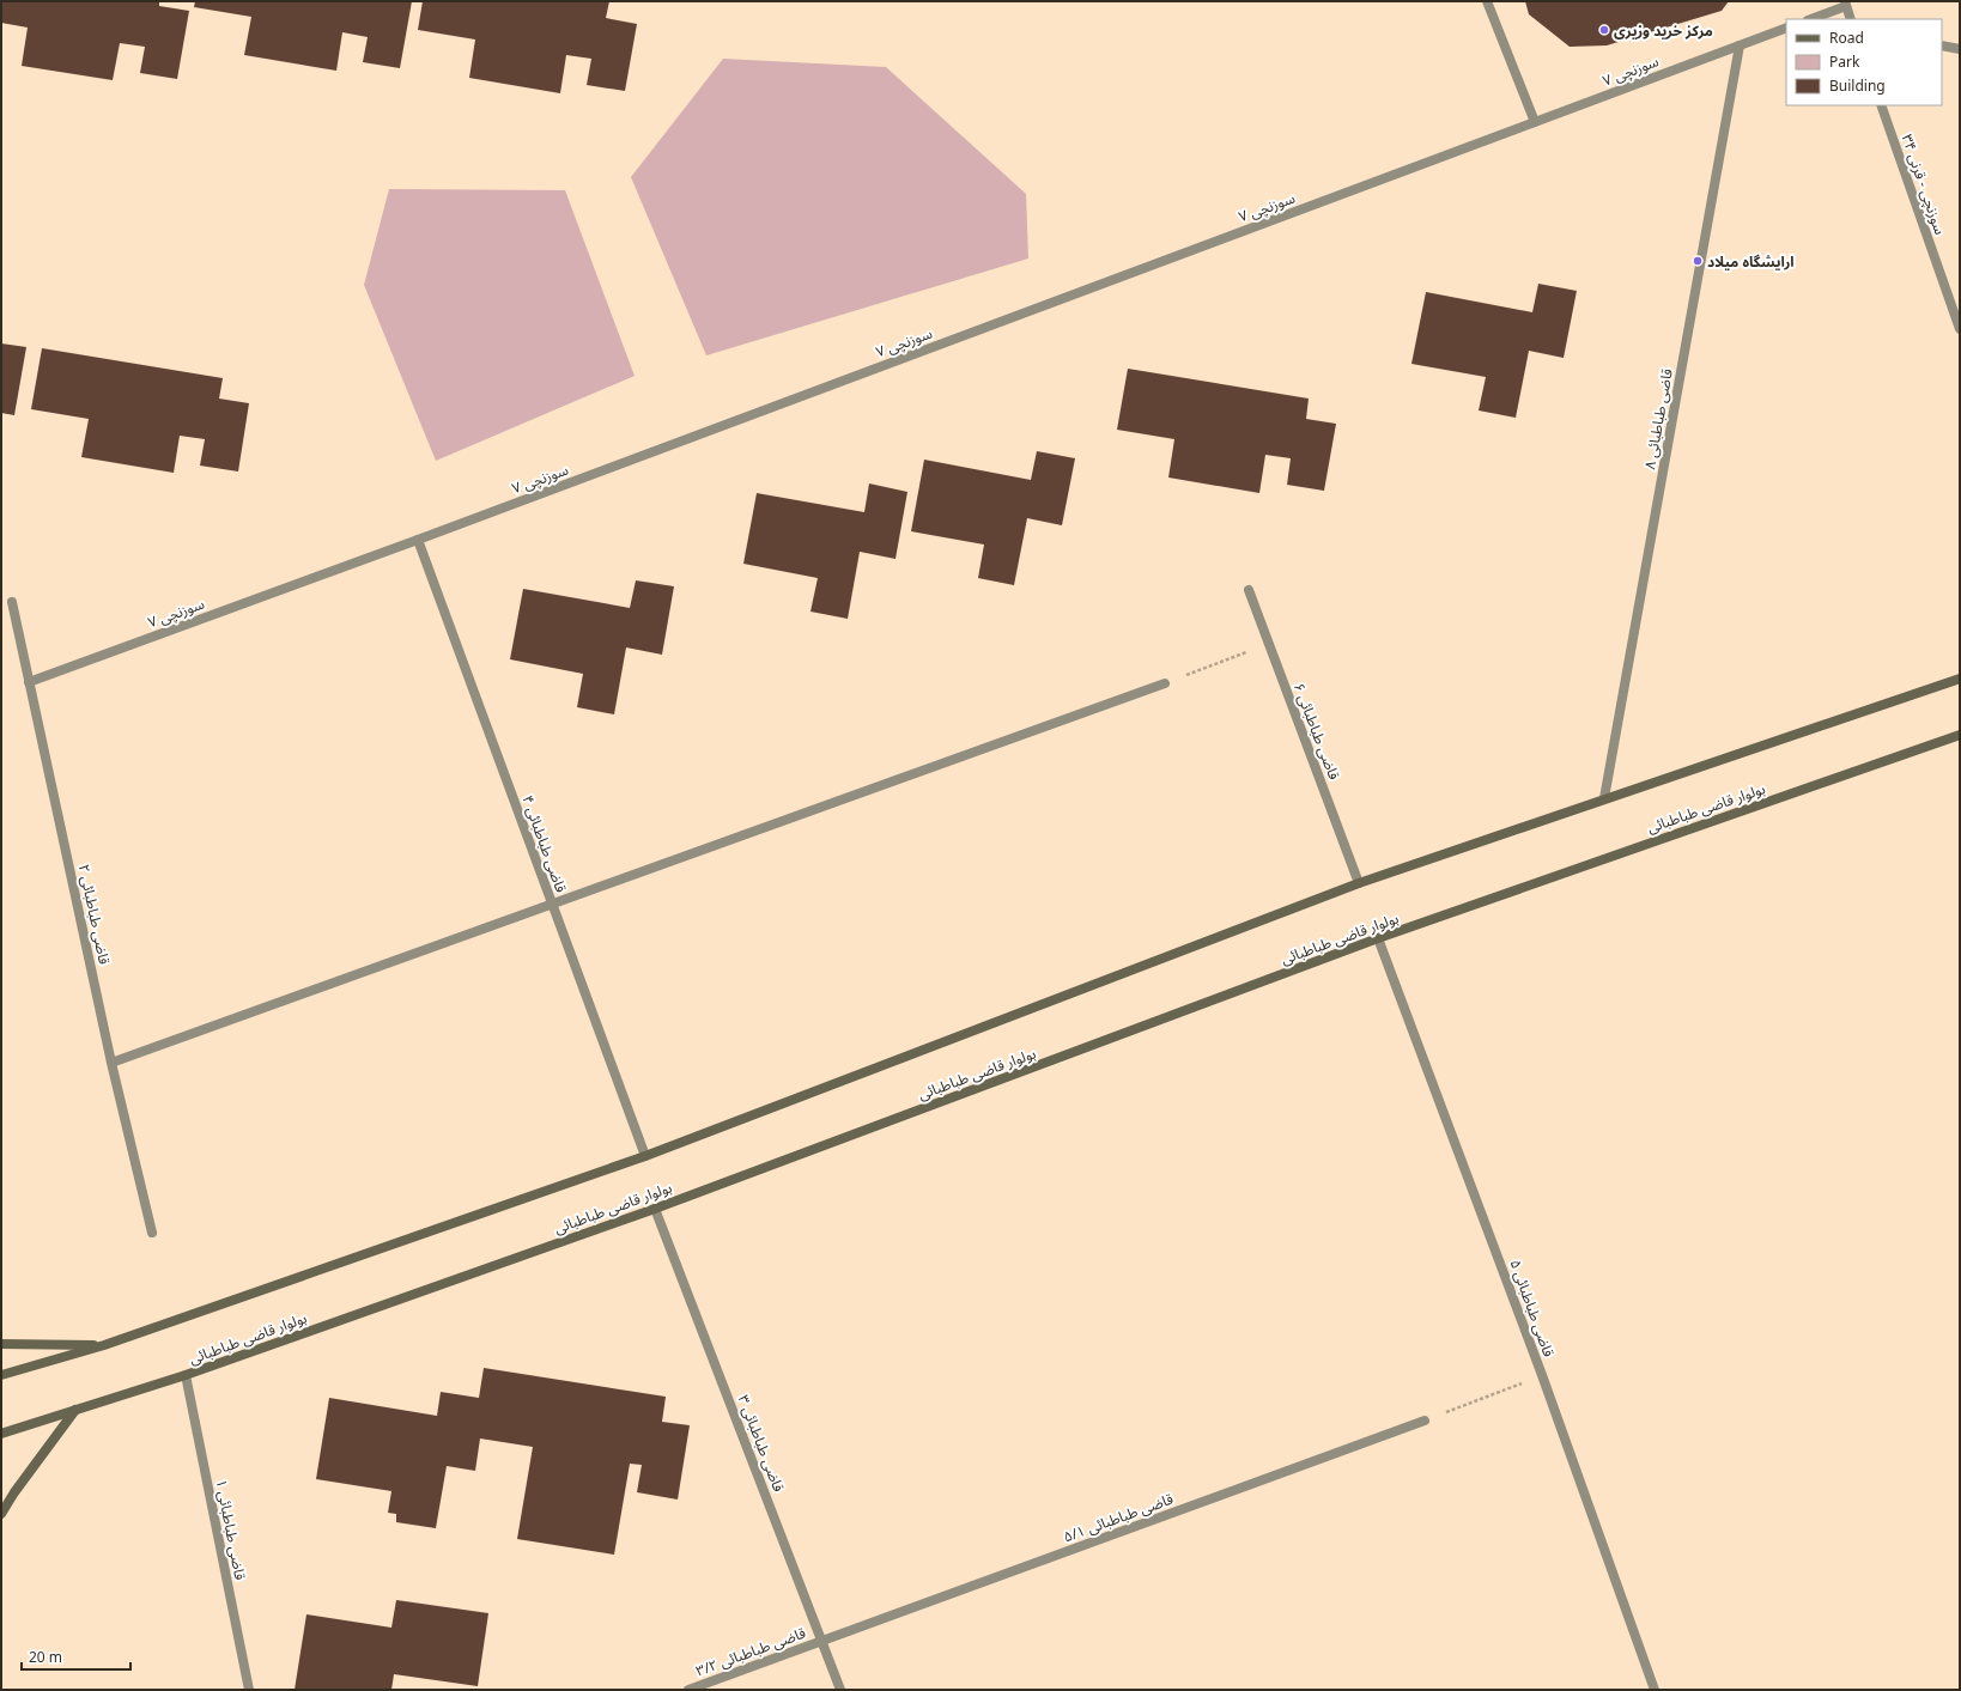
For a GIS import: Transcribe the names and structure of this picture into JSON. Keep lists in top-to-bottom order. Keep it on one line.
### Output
{"streets":{"main road":["بولوار قاضی طباطبائی"],"street":["سوزنچی ۷","سوزنچی - قرنی ۳۴","قاضی طباطبائی ۸","قاضی طباطبائی ۶","قاضی طباطبائی ۴","قاضی طباطبائی ۲","قاضی طباطبائی ۵","قاضی طباطبائی ۳","قاضی طباطبائی ۵/۱","قاضی طباطبائی ۱","قاضی طباطبائی ۳/۲"]},"crossings":[["سوزنچی ۷","قاضی طباطبائی ۸"],["سوزنچی ۷","قاضی طباطبائی ۴"],["سوزنچی ۷","قاضی طباطبائی ۲"],["بولوار قاضی طباطبائی","قاضی طباطبائی ۵"],["بولوار قاضی طباطبائی","قاضی طباطبائی ۳"],["بولوار قاضی طباطبائی","قاضی طباطبائی ۱"],["قاضی طباطبائی ۳","قاضی طباطبائی ۵/۱"],["قاضی طباطبائی ۳","قاضی طباطبائی ۳/۲"],["قاضی طباطبائی ۵/۱","قاضی طباطبائی ۳/۲"]],"places":["مرکز خرید وزیری","ارايشگاه ميلاد"],"legend":["Road","Park","Building"],"scale_bar":"20 m"}
